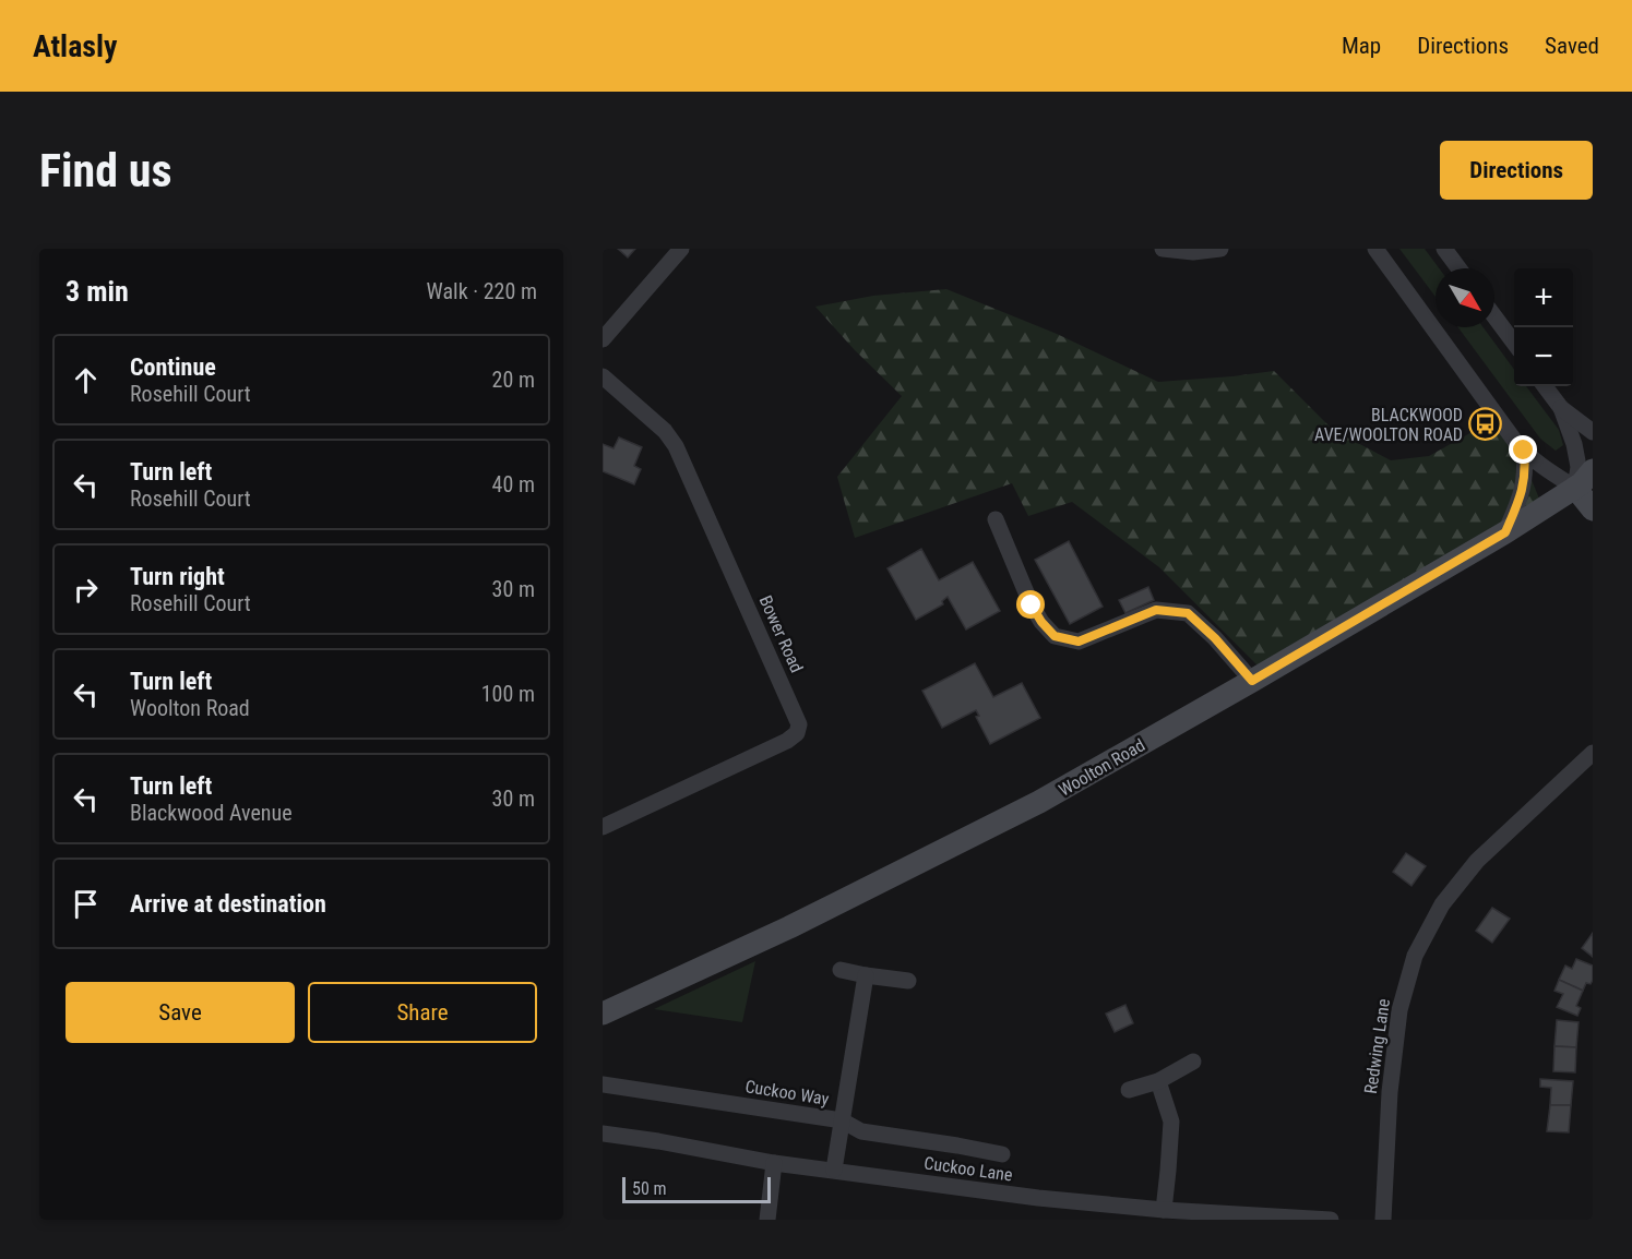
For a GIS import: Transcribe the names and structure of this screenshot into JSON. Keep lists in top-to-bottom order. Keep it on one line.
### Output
{"streets":{"street":["Bower Road","Woolton Road","Redwing Lane","Cuckoo Way","Cuckoo Lane"]},"places":{"bus stop":["BLACKWOOD AVE/WOOLTON ROAD"]},"scale_bar":"50 m","north":"bottom right","page":{"header":"Atlasly","nav":["Map","Directions","Saved"],"buttons":["Directions",["Save","Share"]],"title":"Find us","heading":["3 min","Walk · 220 m"],"map_buttons":["+","−"],"list":[["Continue","Rosehill Court","20 m"],["Turn left","Rosehill Court","40 m"],["Turn right","Rosehill Court","30 m"],["Turn left","Woolton Road","100 m"],["Turn left","Blackwood Avenue","30 m"],"Arrive at destination"],"scale":"50 m"}}
